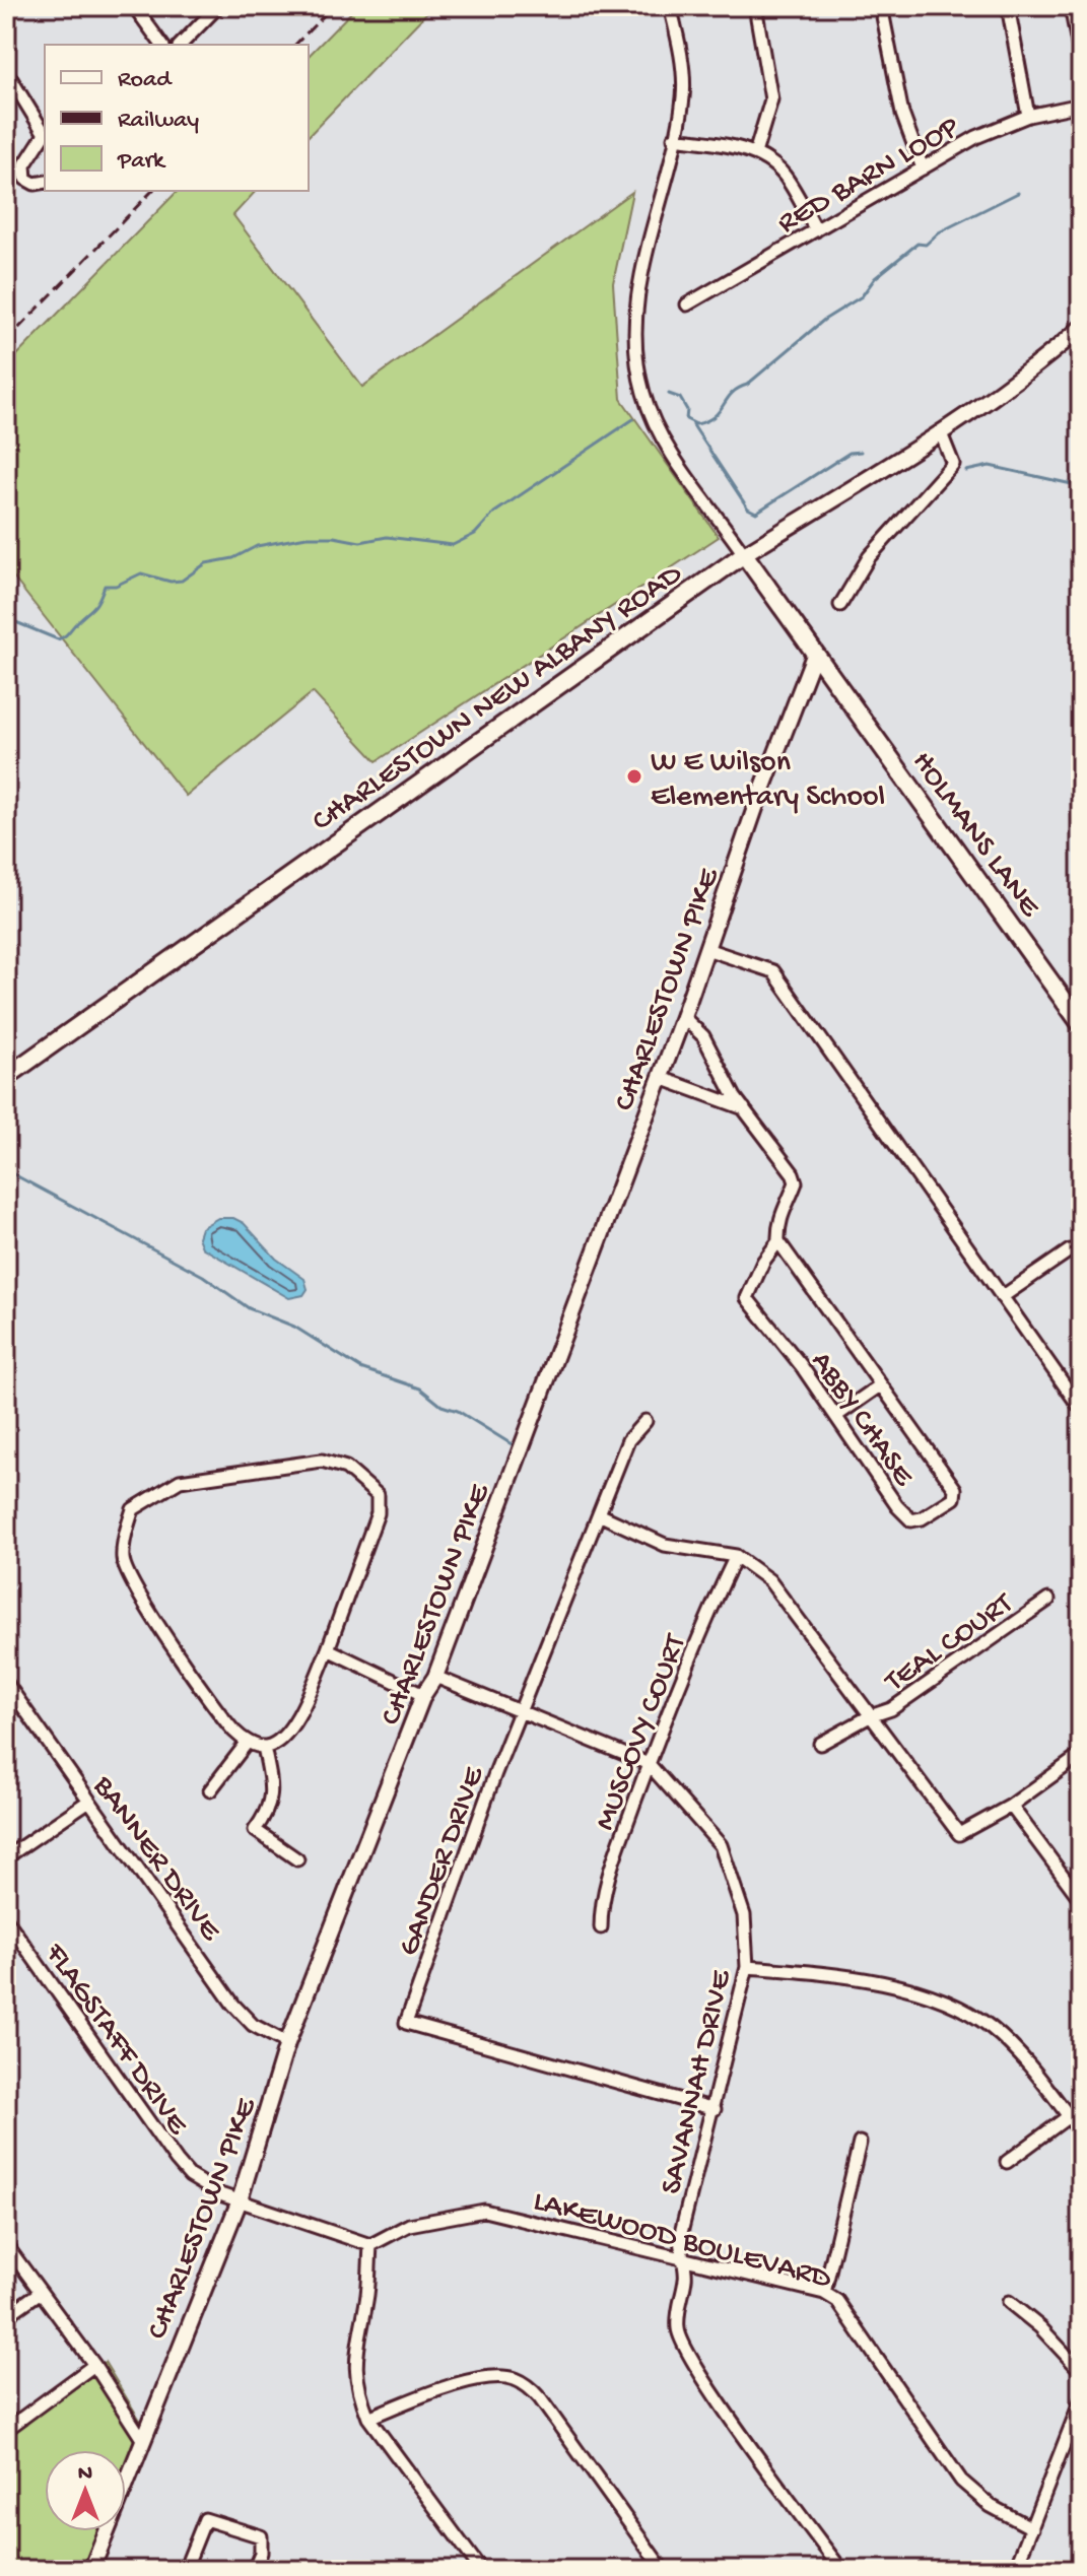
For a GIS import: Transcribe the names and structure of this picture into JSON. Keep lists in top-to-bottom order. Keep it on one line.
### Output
{"streets":{"main road":["CHARLESTOWN NEW ALBANY ROAD","HOLMANS LANE"],"street":["RED BARN LOOP","CHARLESTOWN PIKE","ABBY CHASE","TEAL COURT","MUSCOVY COURT","BANNER DRIVE","GANDER DRIVE","FLAGSTAFF DRIVE","SAVANNAH DRIVE","LAKEWOOD BOULEVARD"]},"crossings":[["CHARLESTOWN NEW ALBANY ROAD","HOLMANS LANE"],["HOLMANS LANE","CHARLESTOWN PIKE"],["CHARLESTOWN PIKE","ABBY CHASE"],["CHARLESTOWN PIKE","BANNER DRIVE"],["CHARLESTOWN PIKE","FLAGSTAFF DRIVE"],["CHARLESTOWN PIKE","SAVANNAH DRIVE"],["MUSCOVY COURT","SAVANNAH DRIVE"],["GANDER DRIVE","SAVANNAH DRIVE"],["SAVANNAH DRIVE","LAKEWOOD BOULEVARD"]],"places":["W E Wilson Elementary School"],"legend":["Road","Railway","Park"],"north":"top"}
